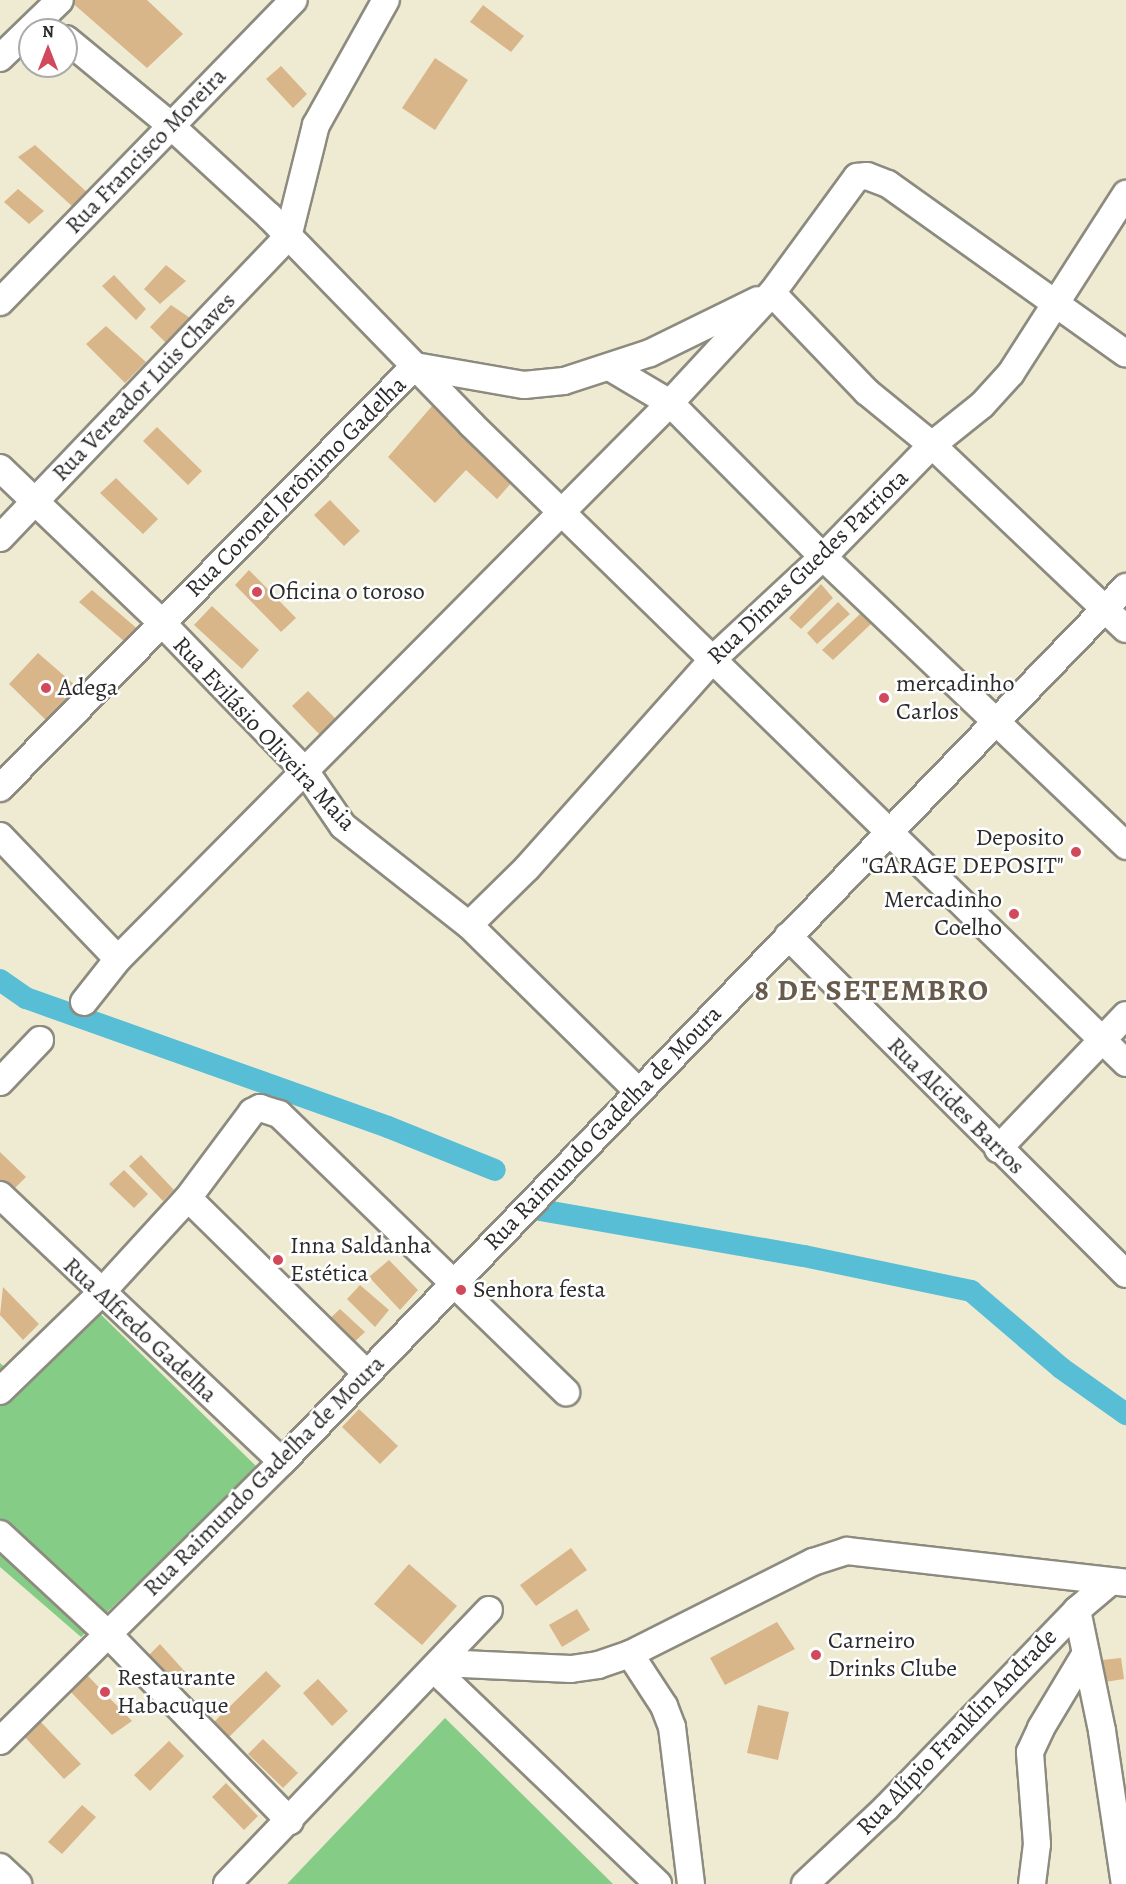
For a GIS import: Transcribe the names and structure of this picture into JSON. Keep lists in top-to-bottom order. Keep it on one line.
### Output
{"streets":{"street":["Rua Francisco Moreira","Rua Vereador Luis Chaves","Rua Coronel Jerônimo Gadelha","Rua Dimas Guedes Patriota","Rua Evilásio Oliveira Maia","Rua Alcides Barros","Rua Raimundo Gadelha de Moura","Rua Alfredo Gadelha","Rua Alípio Franklin Andrade"]},"crossings":[["Rua Vereador Luis Chaves","Rua Evilásio Oliveira Maia"],["Rua Coronel Jerônimo Gadelha","Rua Evilásio Oliveira Maia"],["Rua Dimas Guedes Patriota","Rua Evilásio Oliveira Maia"],["Rua Evilásio Oliveira Maia","Rua Raimundo Gadelha de Moura"],["Rua Alcides Barros","Rua Raimundo Gadelha de Moura"],["Rua Raimundo Gadelha de Moura","Rua Alfredo Gadelha"]],"districts":["8 DE SETEMBRO"],"places":["Oficina o toroso","Adega","mercadinho Carlos","Deposito \"GARAGE DEPOSIT\"","Mercadinho Coelho","Inna Saldanha Estética","Senhora festa","Carneiro Drinks Clube","Restaurante Habacuque"],"north":"top"}
